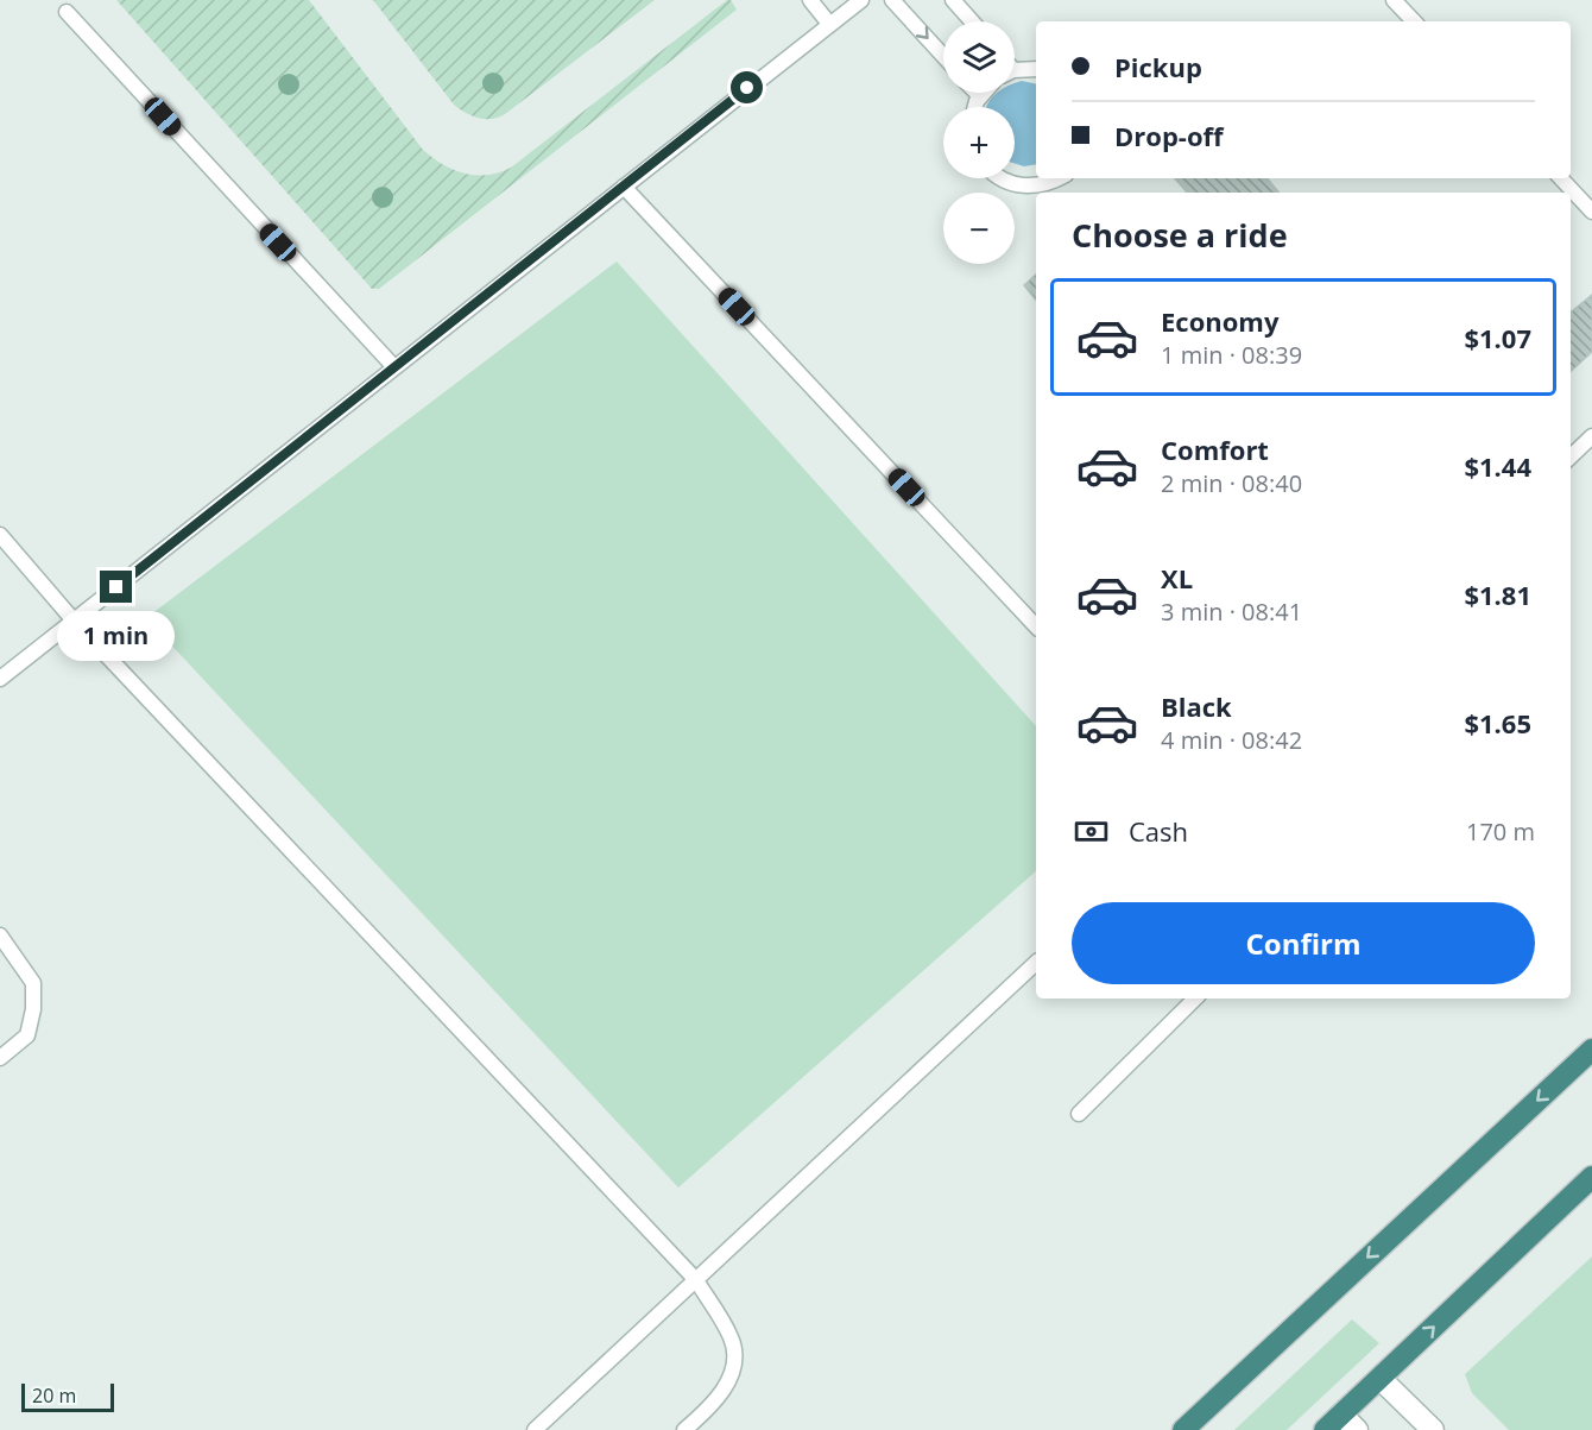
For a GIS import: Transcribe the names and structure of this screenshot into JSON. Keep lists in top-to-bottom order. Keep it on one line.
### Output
{"scale_bar":"20 m","page":{"map_buttons":["+","−"],"banner":["Pickup","Drop-off"],"heading":"Choose a ride","list":[{"name":"Economy","note":"1 min · 08:39","value":"$1.07"},{"name":"Comfort","note":"2 min · 08:40","value":"$1.44"},{"name":"XL","note":"3 min · 08:41","value":"$1.81"},{"name":"Black","note":"4 min · 08:42","value":"$1.65"}],"bubble":"1 min","pay":["Cash","170 m"],"buttons":"Confirm","scale":"20 m"}}
